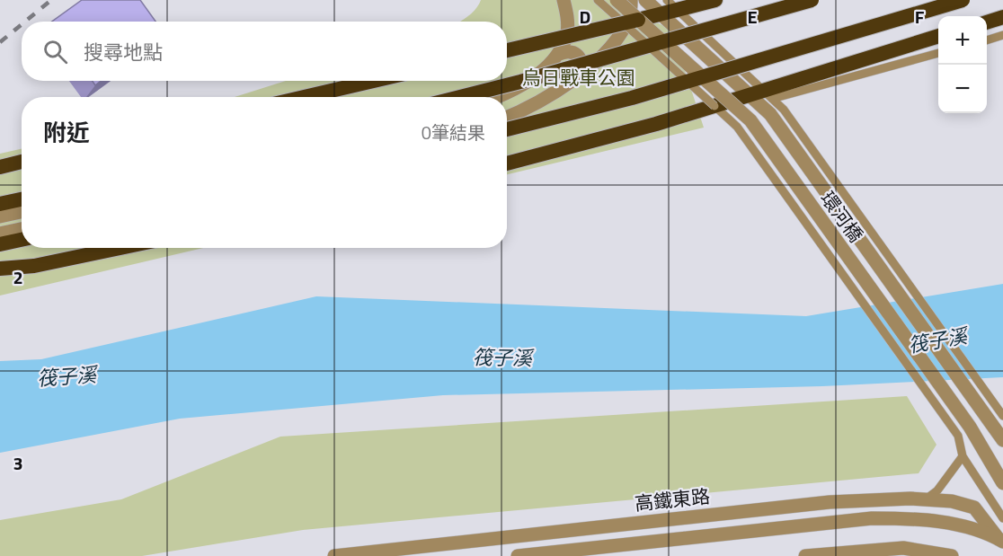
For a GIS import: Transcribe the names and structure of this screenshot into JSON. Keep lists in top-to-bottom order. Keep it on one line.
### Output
{"streets":{"street":["環河橋","高鐵東路"]},"water":["筏子溪"],"parks":["烏日戰車公園"],"page":{"map_buttons":["+","−"],"search":"搜尋地點","heading":["附近","0筆結果"]},"grid":{"columns":["D","E","F"],"rows":["2","3"]}}
